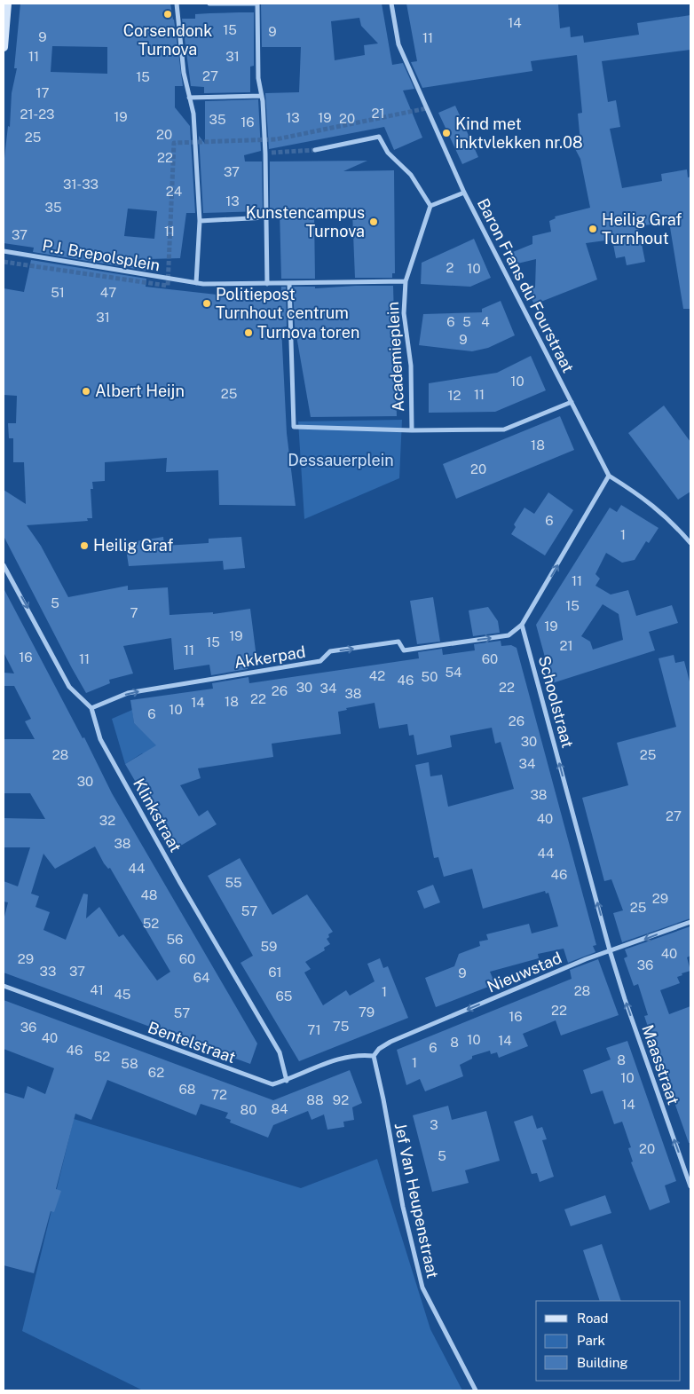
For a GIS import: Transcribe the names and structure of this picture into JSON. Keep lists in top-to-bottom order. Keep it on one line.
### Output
{"streets":{"street":["P.J. Brepolsplein","Baron Frans du Fourstraat","Academieplein","Akkerpad","Schoolstraat","Klinkstraat","Nieuwstad","Bentelstraat","Maasstraat","Jef Van Heupenstraat"]},"crossings":[["P.J. Brepolsplein","Academieplein"],["Akkerpad","Schoolstraat"],["Akkerpad","Klinkstraat"],["Schoolstraat","Nieuwstad"],["Schoolstraat","Maasstraat"],["Klinkstraat","Bentelstraat"],["Nieuwstad","Bentelstraat"],["Nieuwstad","Maasstraat"],["Nieuwstad","Jef Van Heupenstraat"],["Bentelstraat","Jef Van Heupenstraat"]],"one_way":["Akkerpad","Schoolstraat","Nieuwstad","Maasstraat"],"parks":["Dessauerplein"],"places":["Corsendonk Turnova","Kind met inktvlekken nr.08","Kunstencampus Turnova","Heilig Graf Turnhout","Politiepost Turnhout centrum","Turnova toren","Albert Heijn","Heilig Graf"],"house_numbers":["14","15","9","9","11","11","31","27","15","17","21","21-23","19","13","19","20","35","16","20","25","22","37","31-33","24","13","35","11","37","2","10","51","47","31","6","5","4","9","10","25","11","12","18","20","6","1","11","5","15","7","19","19","15","21","11","16","11","60","54","42","50","46","30","22","34","26","38","22","18","14","10","6","26","30","28","25","34","30","38","27","40","32","38","44","44","46","55","48","29","25","57","52","56","59","40","29","60","36","33","37","61","9","64","41","28","1","45","65","22","79","57","16","75","36","71","40","10","14","8","6","46","52","8","1","58","62","10","68","72","88","92","14","84","80","3","20","5"],"legend":["Road","Park","Building"]}
